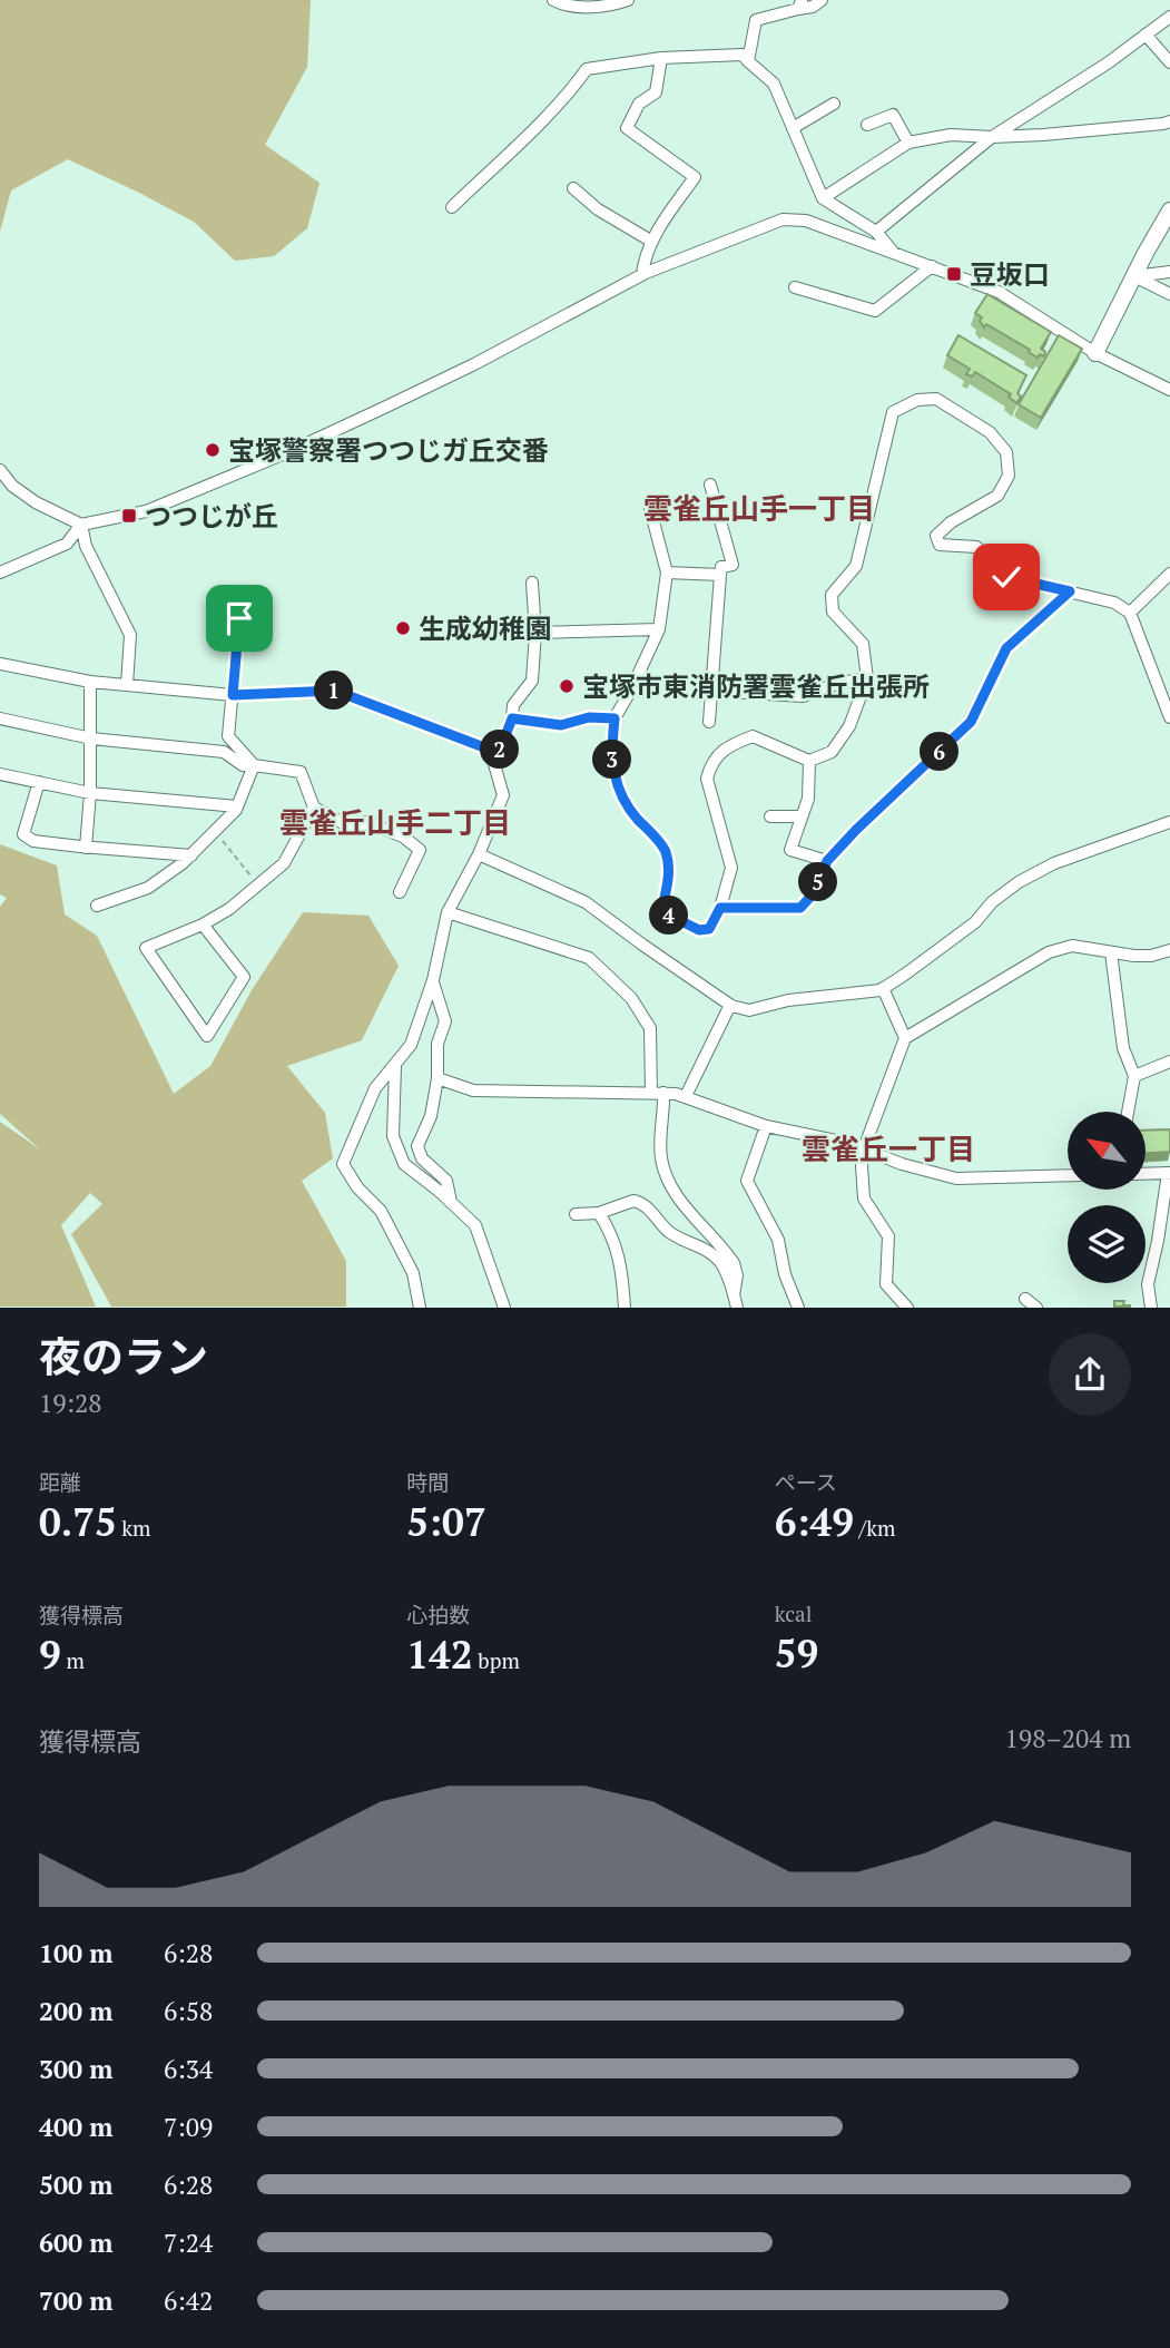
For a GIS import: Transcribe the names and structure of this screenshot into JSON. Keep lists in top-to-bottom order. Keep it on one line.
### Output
{"districts":["雲雀丘山手一丁目","雲雀丘山手二丁目","雲雀丘一丁目"],"places":{"transit":["豆坂口","つつじが丘"],"other":["宝塚警察署つつじガ丘交番","生成幼稚園","宝塚市東消防署雲雀丘出張所"]},"north":"top left","page":{"pins":["1","2","6","3","5","4"],"heading":["夜のラン","19:28"],"stats":[["距離","0.75 km"],["時間","5:07"],["ペース","6:49 /km"],["獲得標高","9 m"],["心拍数","142 bpm"],["kcal","59"]],"chart":["獲得標高","198–204 m"],"list":[{"name":"100 m","note":"6:28"},{"name":"200 m","note":"6:58"},{"name":"300 m","note":"6:34"},{"name":"400 m","note":"7:09"},{"name":"500 m","note":"6:28"},{"name":"600 m","note":"7:24"},{"name":"700 m","note":"6:42"}]}}
